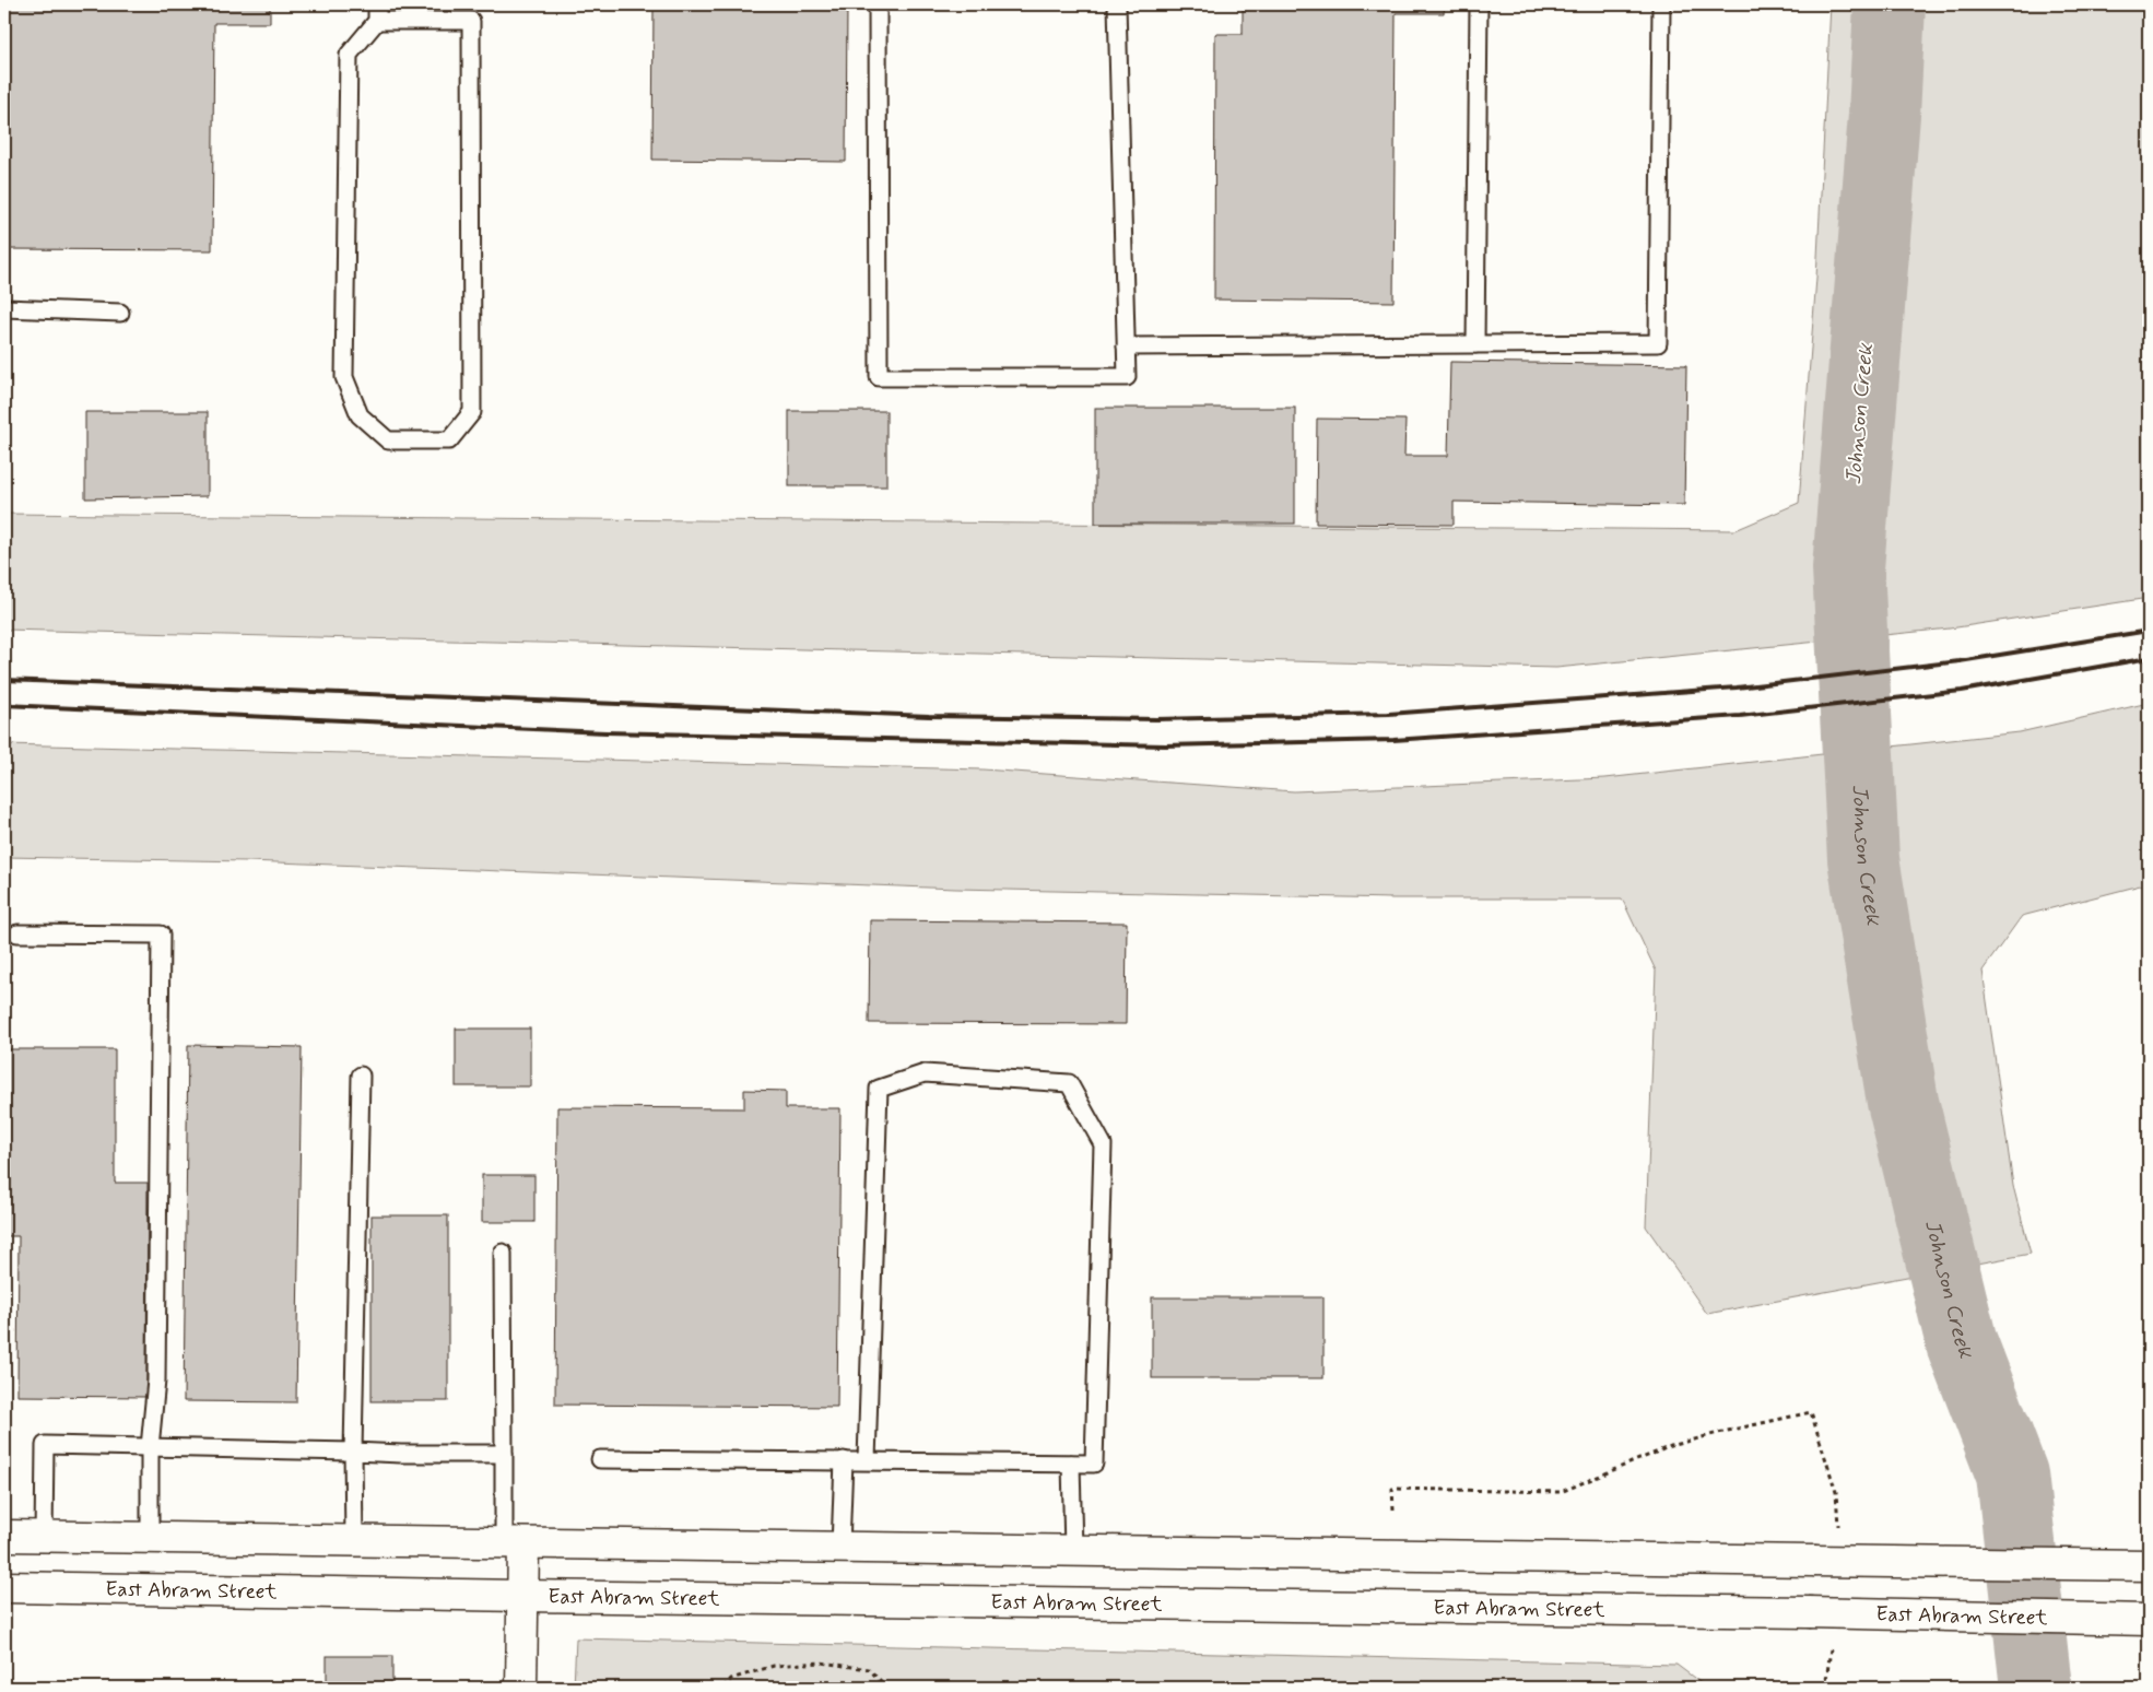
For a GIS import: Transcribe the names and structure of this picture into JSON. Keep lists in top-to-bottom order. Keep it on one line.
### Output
{"streets":{"main road":["East Abram Street"]},"water":["Johnson Creek"]}
